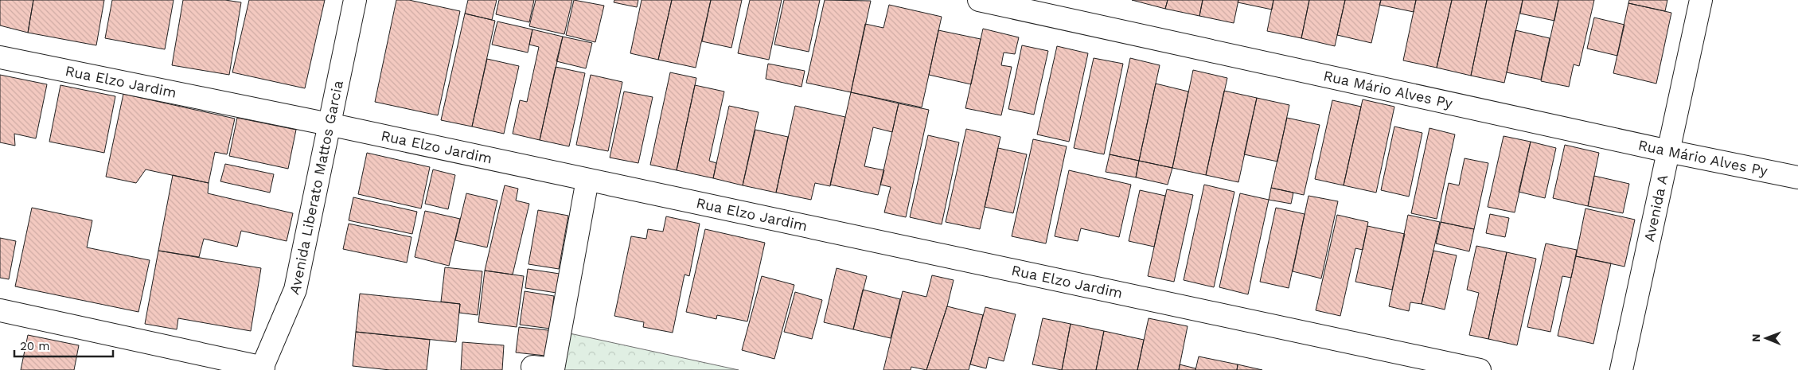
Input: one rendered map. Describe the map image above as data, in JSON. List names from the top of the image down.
{
  "streets": {
    "street": [
      "Rua Elzo Jardim",
      "Rua Mário Alves Py",
      "Avenida Liberato Mattos Garcia",
      "Avenida A"
    ]
  },
  "crossings": [
    ["Rua Elzo Jardim", "Avenida Liberato Mattos Garcia"],
    ["Rua Mário Alves Py", "Avenida A"]
  ],
  "scale_bar": "20 m",
  "north": "left"
}
